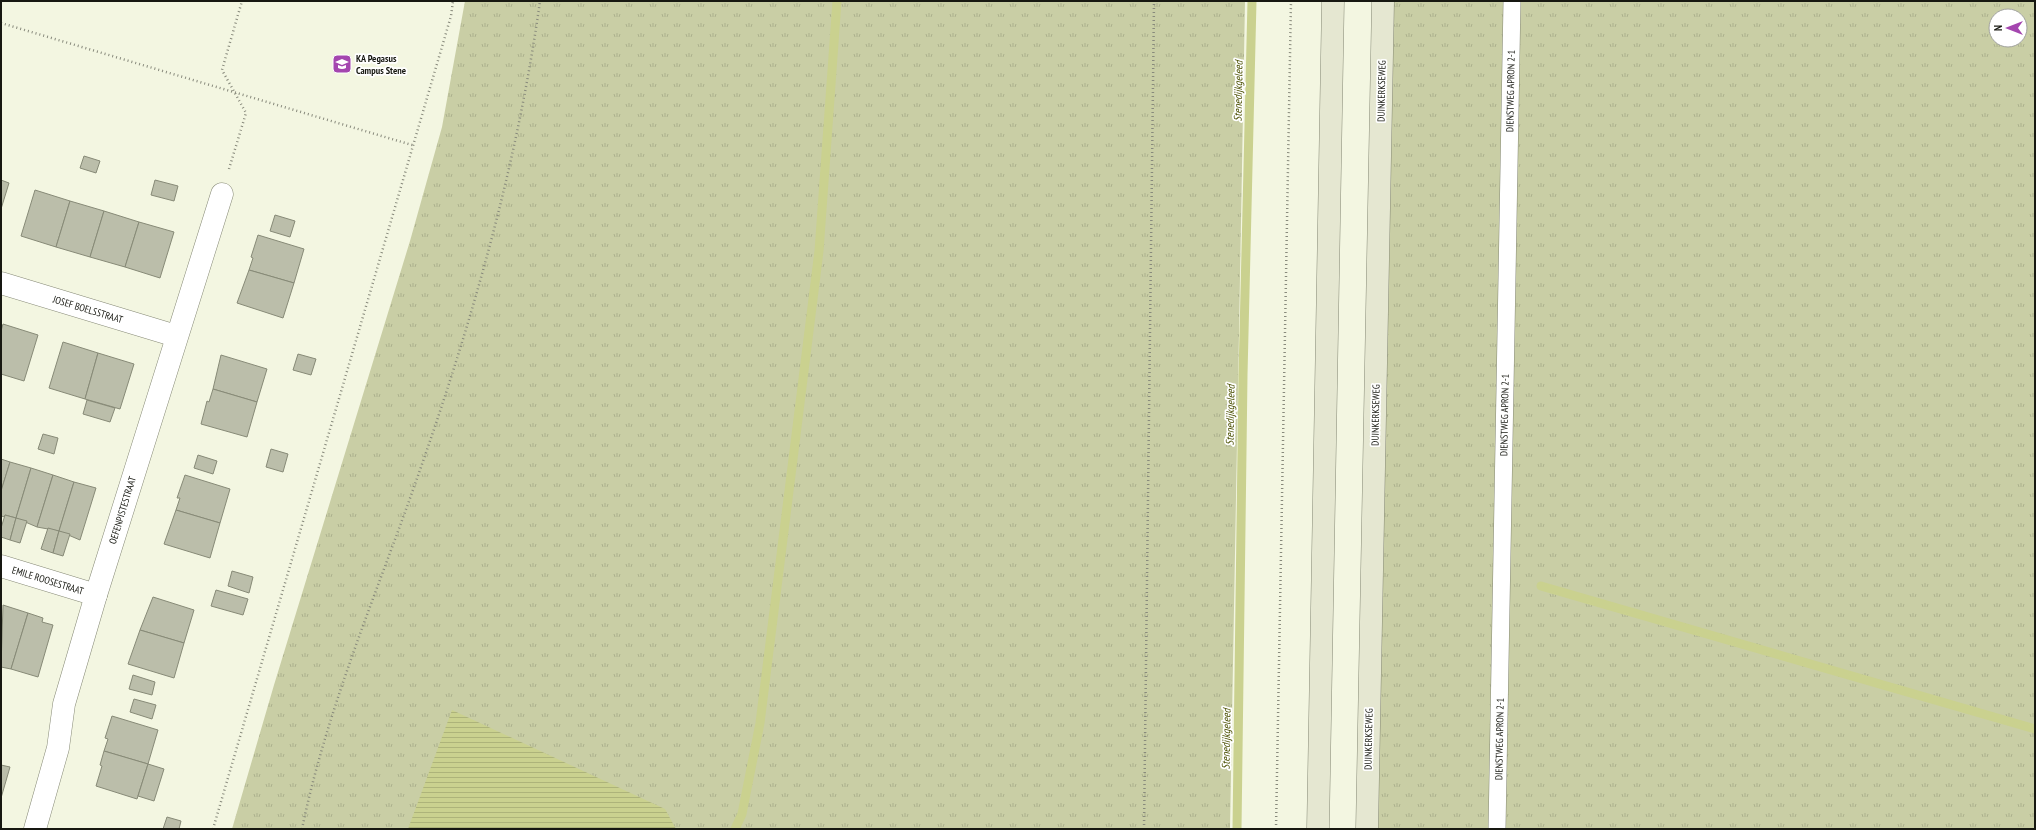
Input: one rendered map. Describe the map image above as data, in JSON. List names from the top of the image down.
{
  "streets": {
    "main road": ["DUINKERKSEWEG"],
    "street": ["JOSEF BOELSSTRAAT", "OEFENPISTESTRAAT", "EMILE ROOSESTRAAT"],
    "lane": ["DIENSTWEG APRON 2-1"]
  },
  "crossings": [
    ["JOSEF BOELSSTRAAT", "OEFENPISTESTRAAT"],
    ["OEFENPISTESTRAAT", "EMILE ROOSESTRAAT"]
  ],
  "water": ["Stenedijkgeleed"],
  "places": {
    "school or university": ["KA Pegasus Campus Stene"]
  },
  "north": "left"
}
